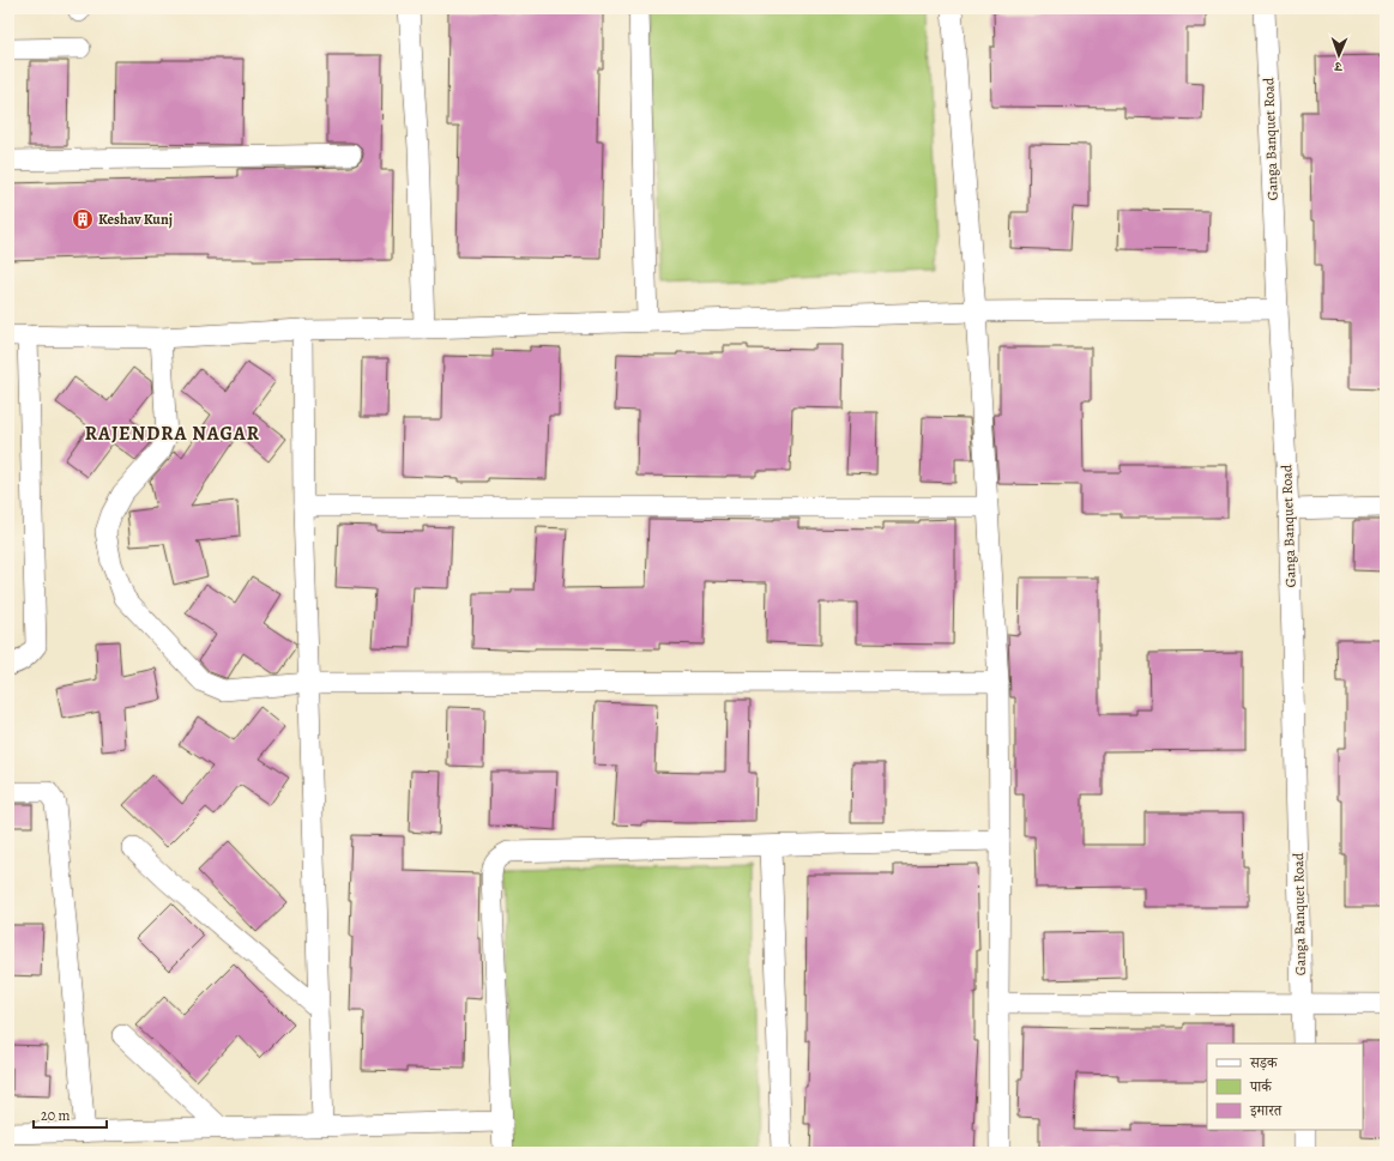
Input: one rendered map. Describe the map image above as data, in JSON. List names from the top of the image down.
{
  "streets": {
    "street": ["Ganga Banquet Road"]
  },
  "districts": ["RAJENDRA NAGAR"],
  "places": {
    "building": ["Keshav Kunj"]
  },
  "legend": ["सड़क", "पार्क", "इमारत"],
  "scale_bar": "20 m",
  "north": "bottom"
}
